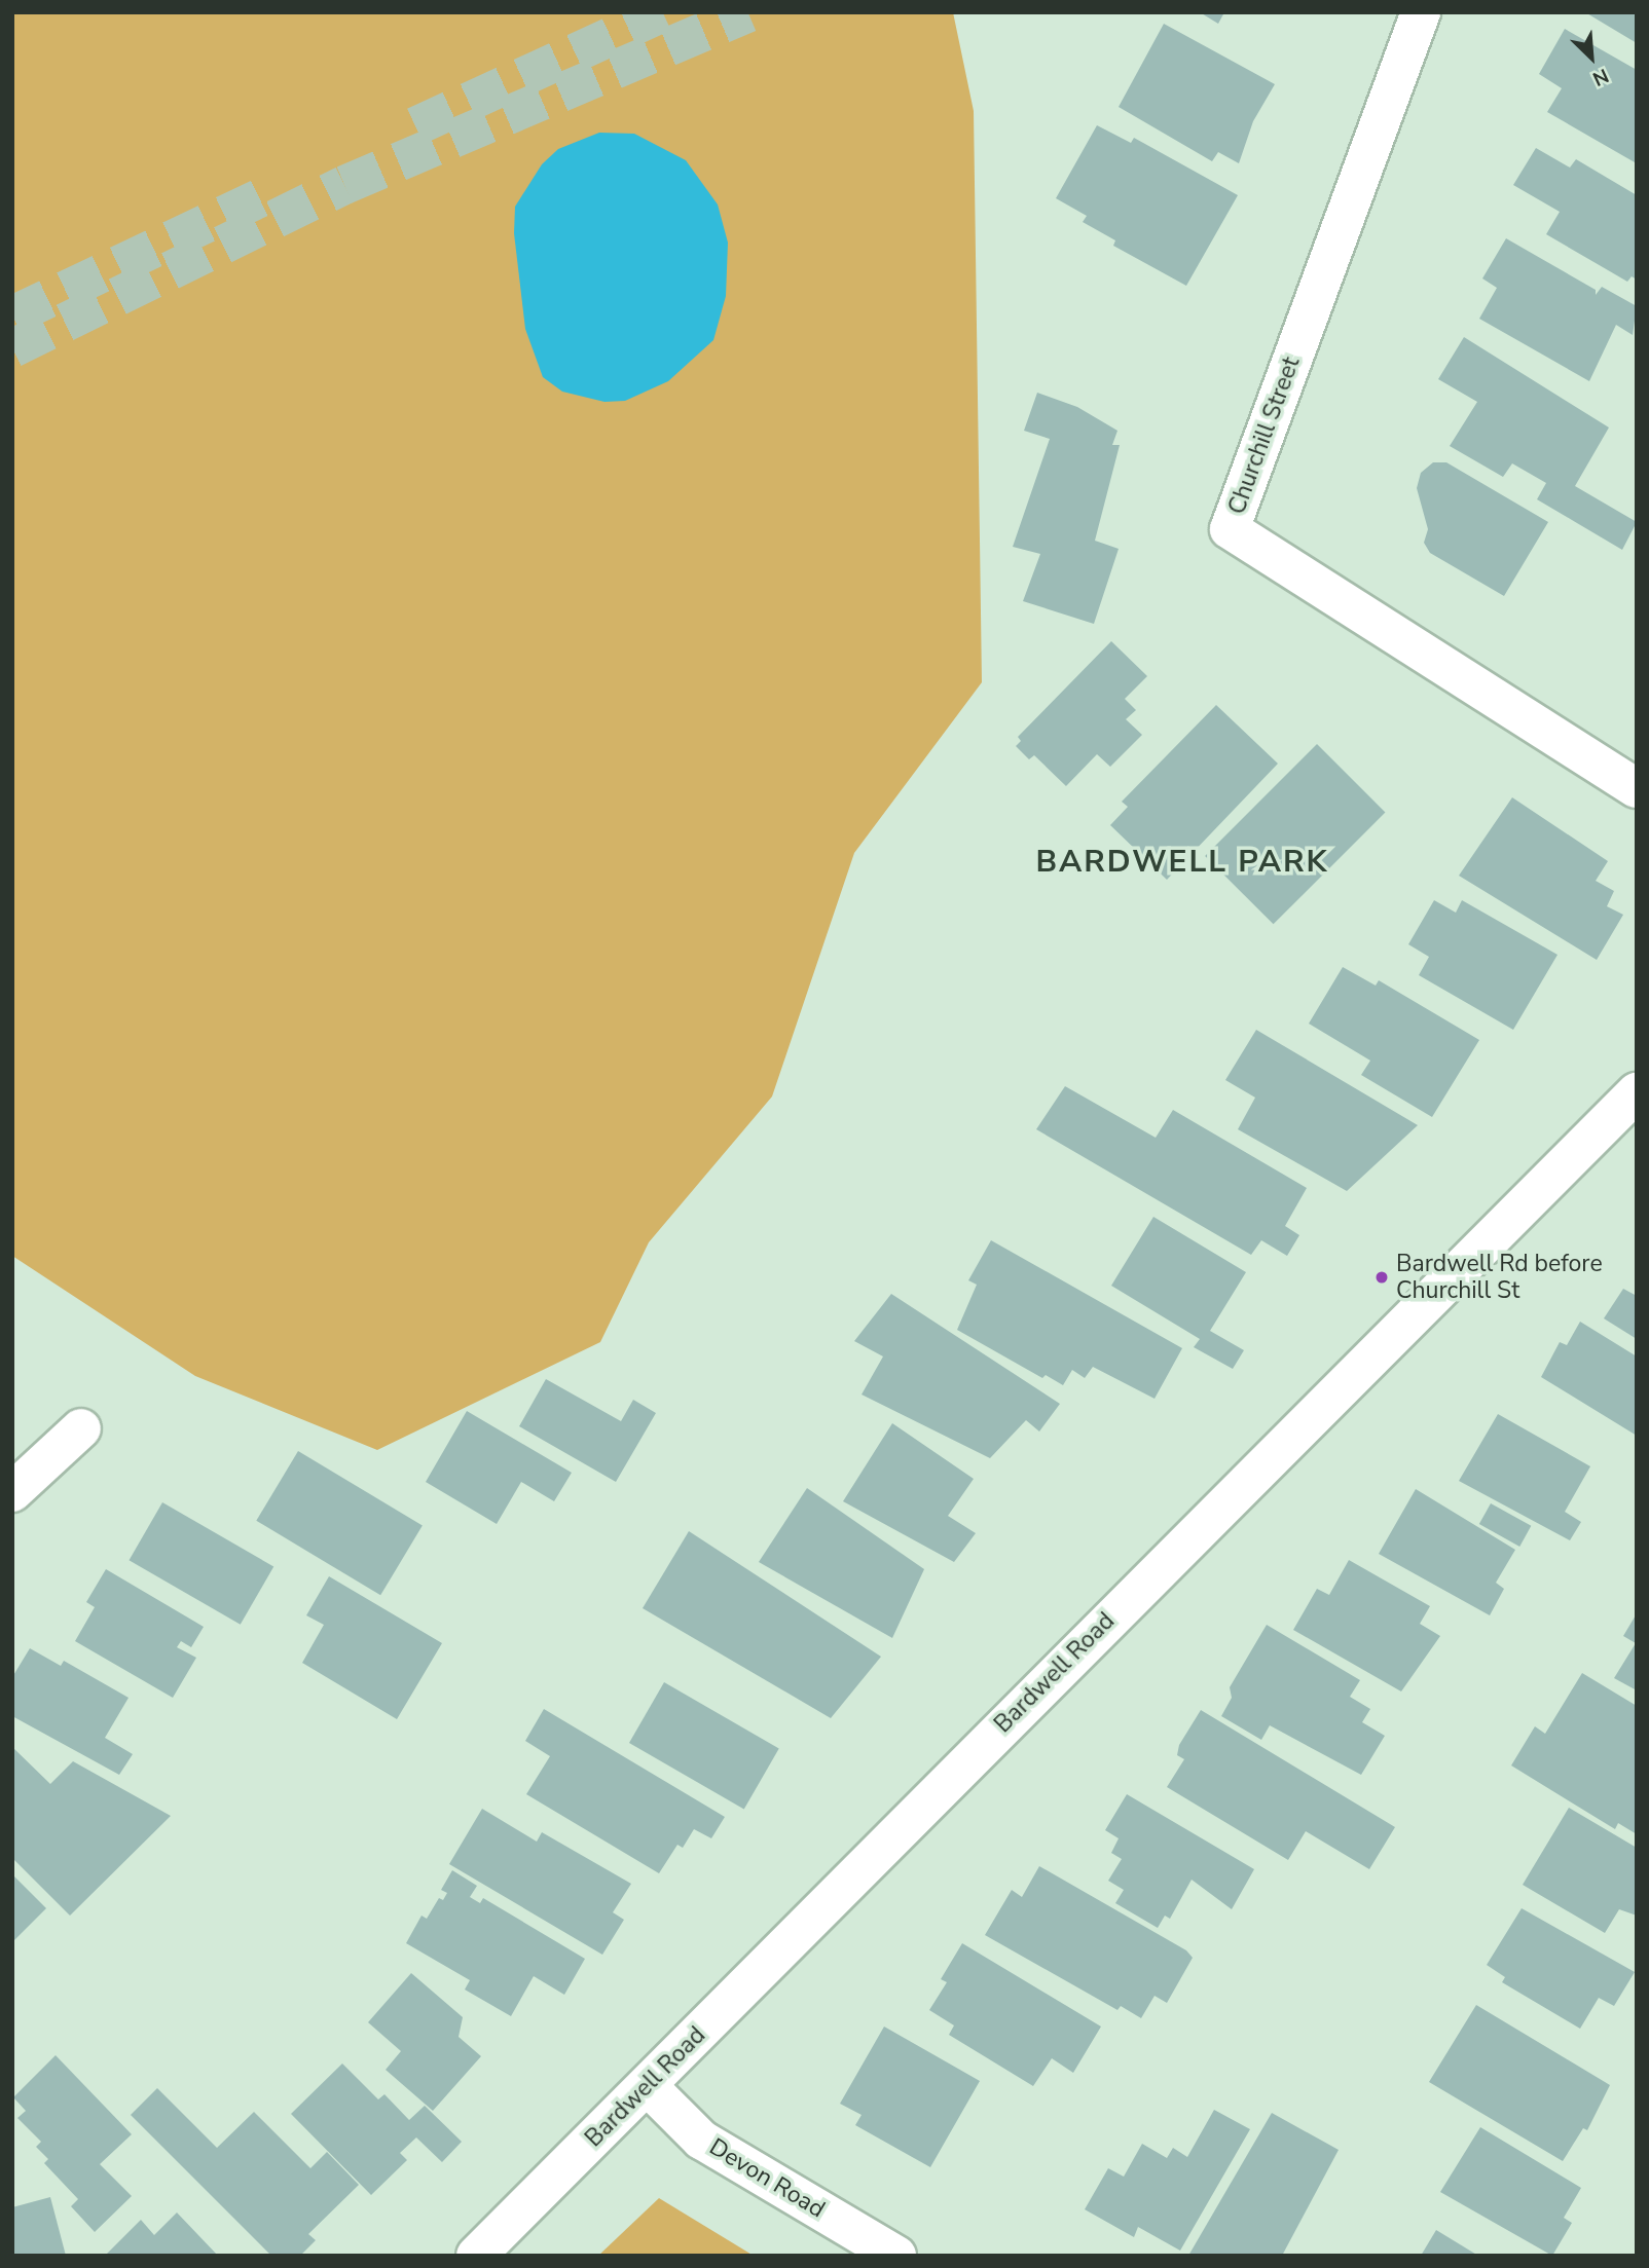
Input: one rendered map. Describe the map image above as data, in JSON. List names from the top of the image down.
{
  "streets": {
    "street": ["Churchill Street", "Bardwell Road", "Devon Road"]
  },
  "crossings": [
    ["Bardwell Road", "Devon Road"]
  ],
  "districts": ["BARDWELL PARK"],
  "places": ["Bardwell Rd before Churchill St"],
  "north": "bottom right"
}
